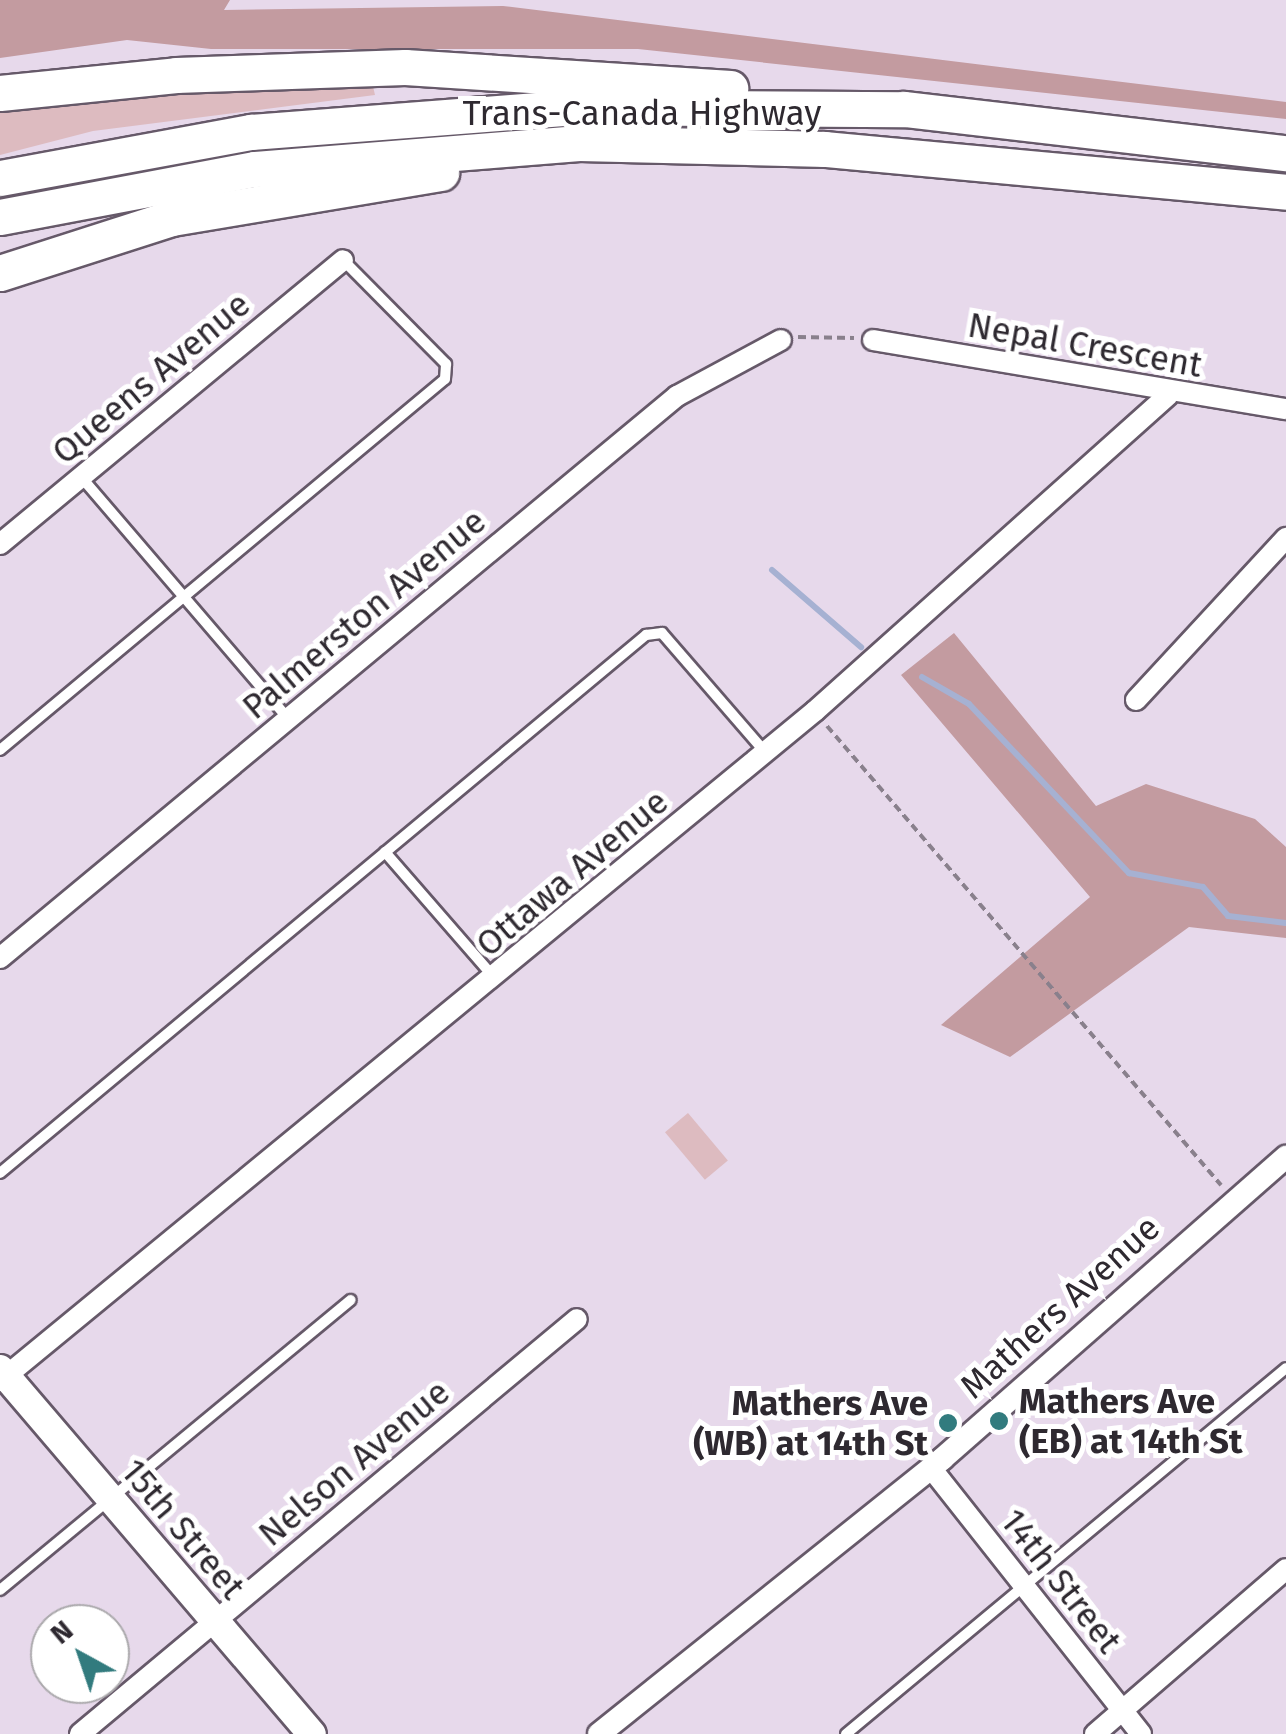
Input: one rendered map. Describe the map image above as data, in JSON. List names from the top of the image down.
{
  "streets": {
    "highway": ["Trans-Canada Highway"],
    "main road": ["15th Street"],
    "street": [
      "Nepal Crescent",
      "Queens Avenue",
      "Palmerston Avenue",
      "Ottawa Avenue",
      "Mathers Avenue",
      "Nelson Avenue",
      "14th Street"
    ]
  },
  "crossings": [
    ["Nepal Crescent", "Ottawa Avenue"],
    ["Ottawa Avenue", "15th Street"],
    ["Mathers Avenue", "14th Street"],
    ["Nelson Avenue", "15th Street"]
  ],
  "places": ["Mathers Ave (EB) at 14th St", "Mathers Ave (WB) at 14th St"],
  "north": "top left"
}
